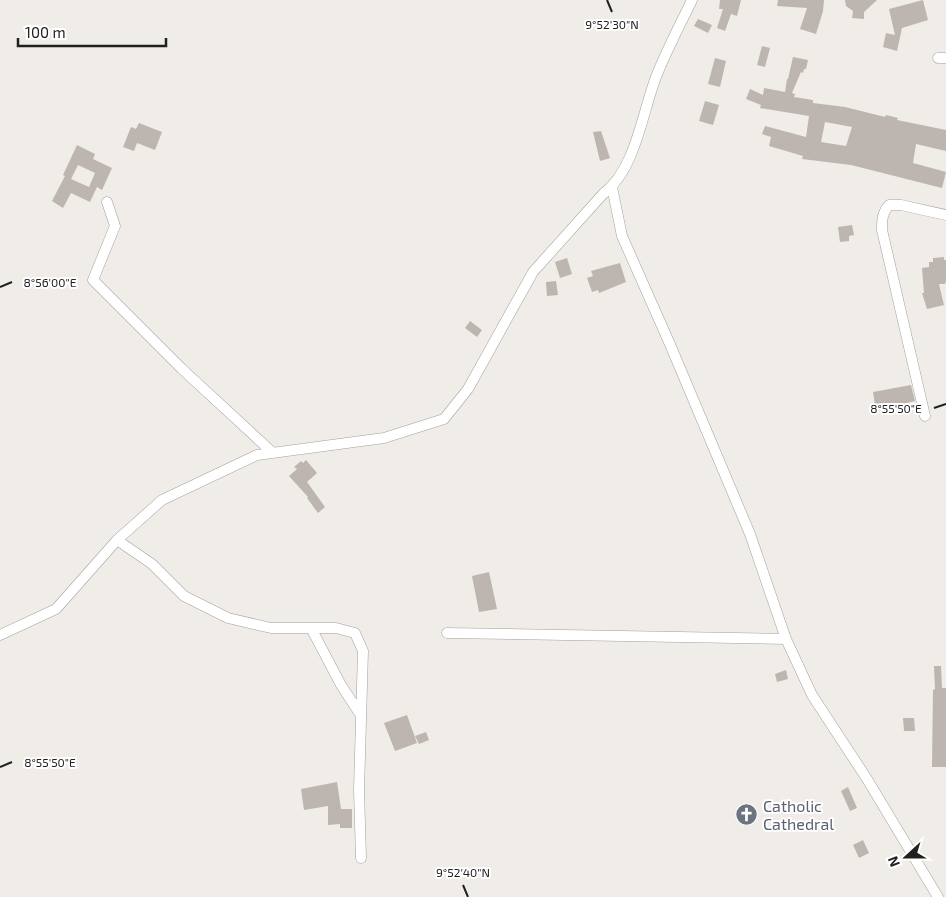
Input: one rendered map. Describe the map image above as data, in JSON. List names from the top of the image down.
{
  "places": {
    "church": ["Catholic Cathedral"]
  },
  "scale_bar": "100 m",
  "north": "left",
  "coordinates": [
    "9°52'30\"N",
    "8°56'00\"E",
    "8°55'50\"E",
    "9°52'40\"N"
  ]
}
